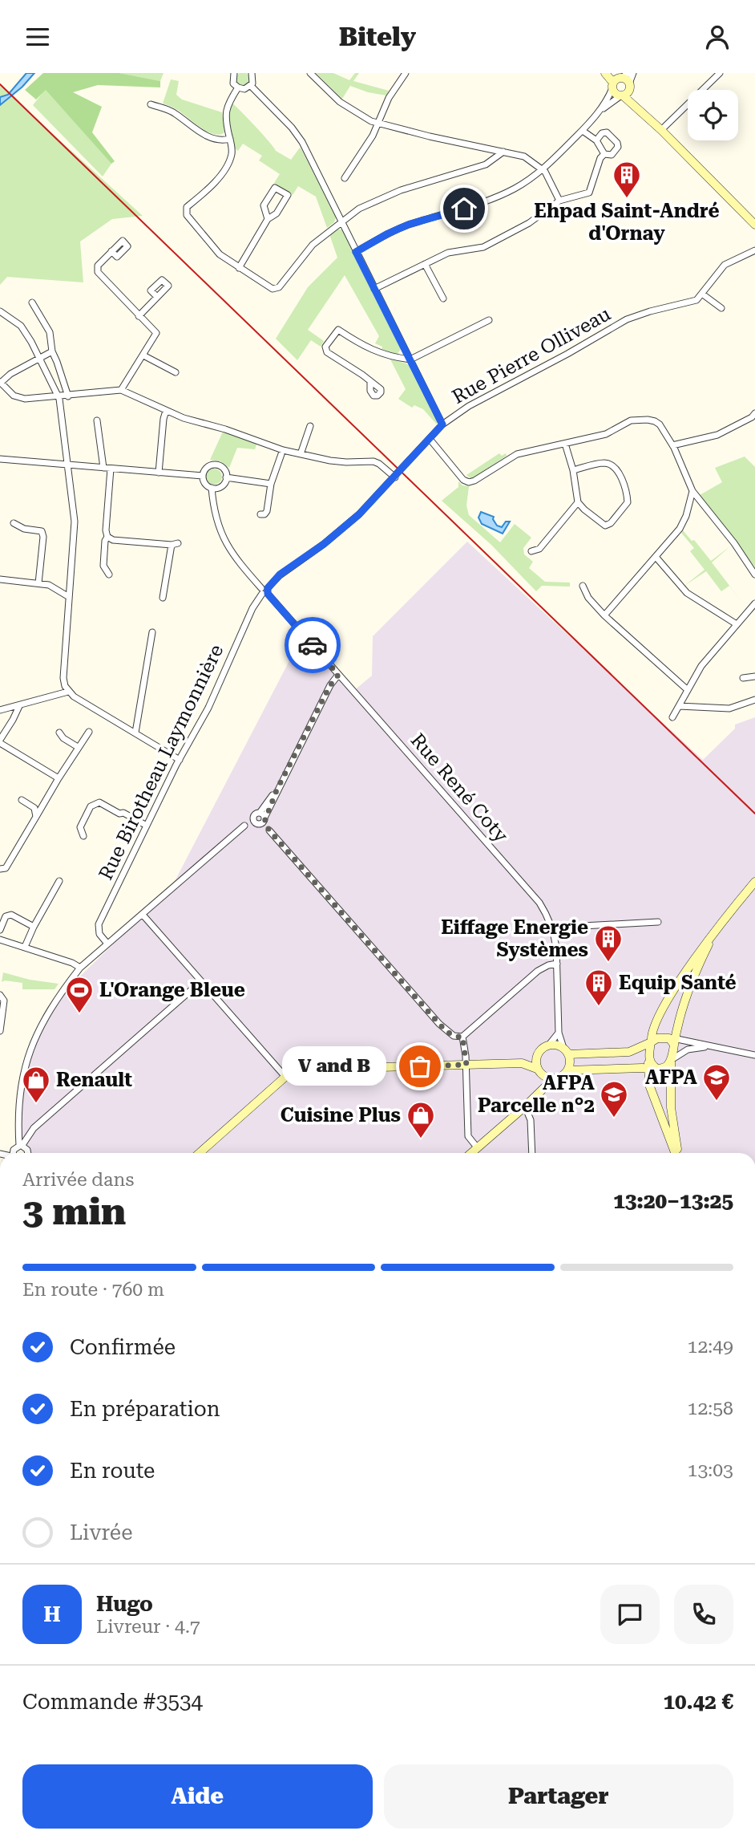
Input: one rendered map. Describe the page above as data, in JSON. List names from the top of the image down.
{
  "streets": {
    "street": ["Rue Pierre Olliveau", "Rue Birotheau Laymonnière", "Rue René Coty"]
  },
  "crossings": [
    ["Rue Pierre Olliveau", "Rue Birotheau Laymonnière"],
    ["Rue Birotheau Laymonnière", "Rue René Coty"]
  ],
  "places": {
    "building": ["Ehpad Saint-André d'Ornay", "Eiffage Energie Systèmes", "Equip Santé"],
    "sports": ["L'Orange Bleue"],
    "other": ["V and B"],
    "school or university": ["AFPA", "AFPA Parcelle n°2"],
    "shop": ["Renault", "Cuisine Plus"]
  },
  "page": {
    "header": "Bitely",
    "bubble": "V and B",
    "heading": ["3 min", "Arrivée dans", "13:20–13:25"],
    "panel": [
      "Hugo",
      "Livreur · 4.7",
      "Commande #3534",
      "10.42 €"
    ],
    "bar": "En route · 760 m",
    "list": [
      ["Confirmée", "12:49"],
      ["En préparation", "12:58"],
      ["En route", "13:03"],
      "Livrée"
    ],
    "round": "H",
    "buttons": ["Aide", "Partager"]
  }
}
